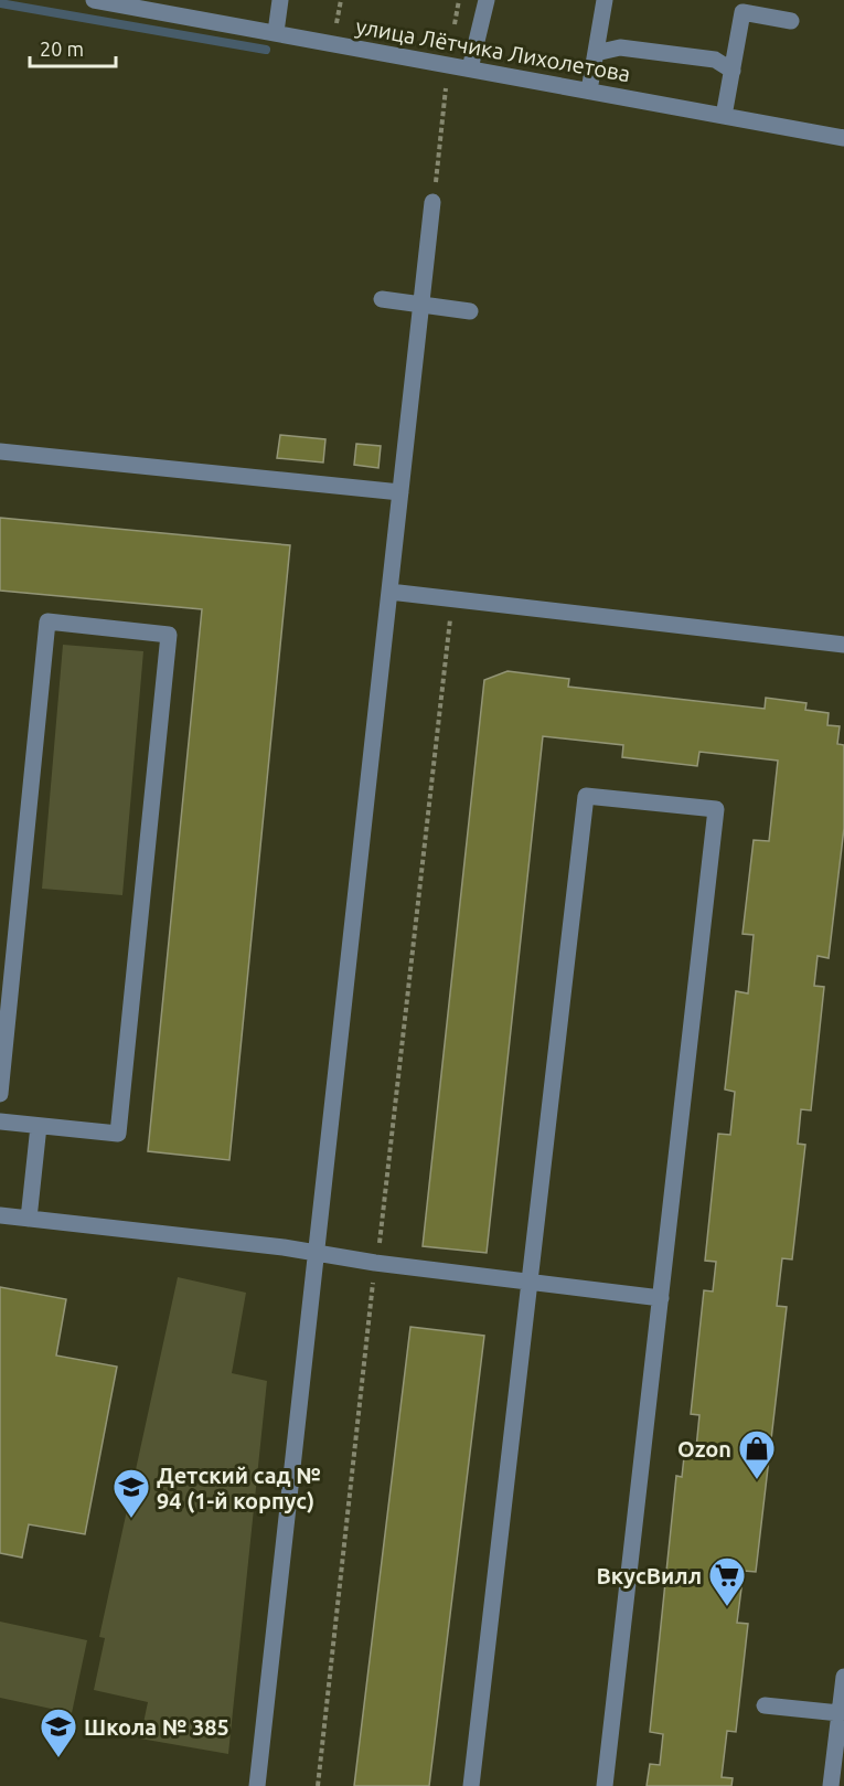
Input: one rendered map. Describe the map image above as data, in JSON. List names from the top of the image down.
{
  "streets": {
    "street": ["улица Лётчика Лихолетова"]
  },
  "places": {
    "shop": ["Ozon"],
    "school or university": ["Детский сад № 94 (1-й корпус)", "Школа № 385"],
    "supermarket": ["ВкусВилл"]
  },
  "scale_bar": "20 m"
}
